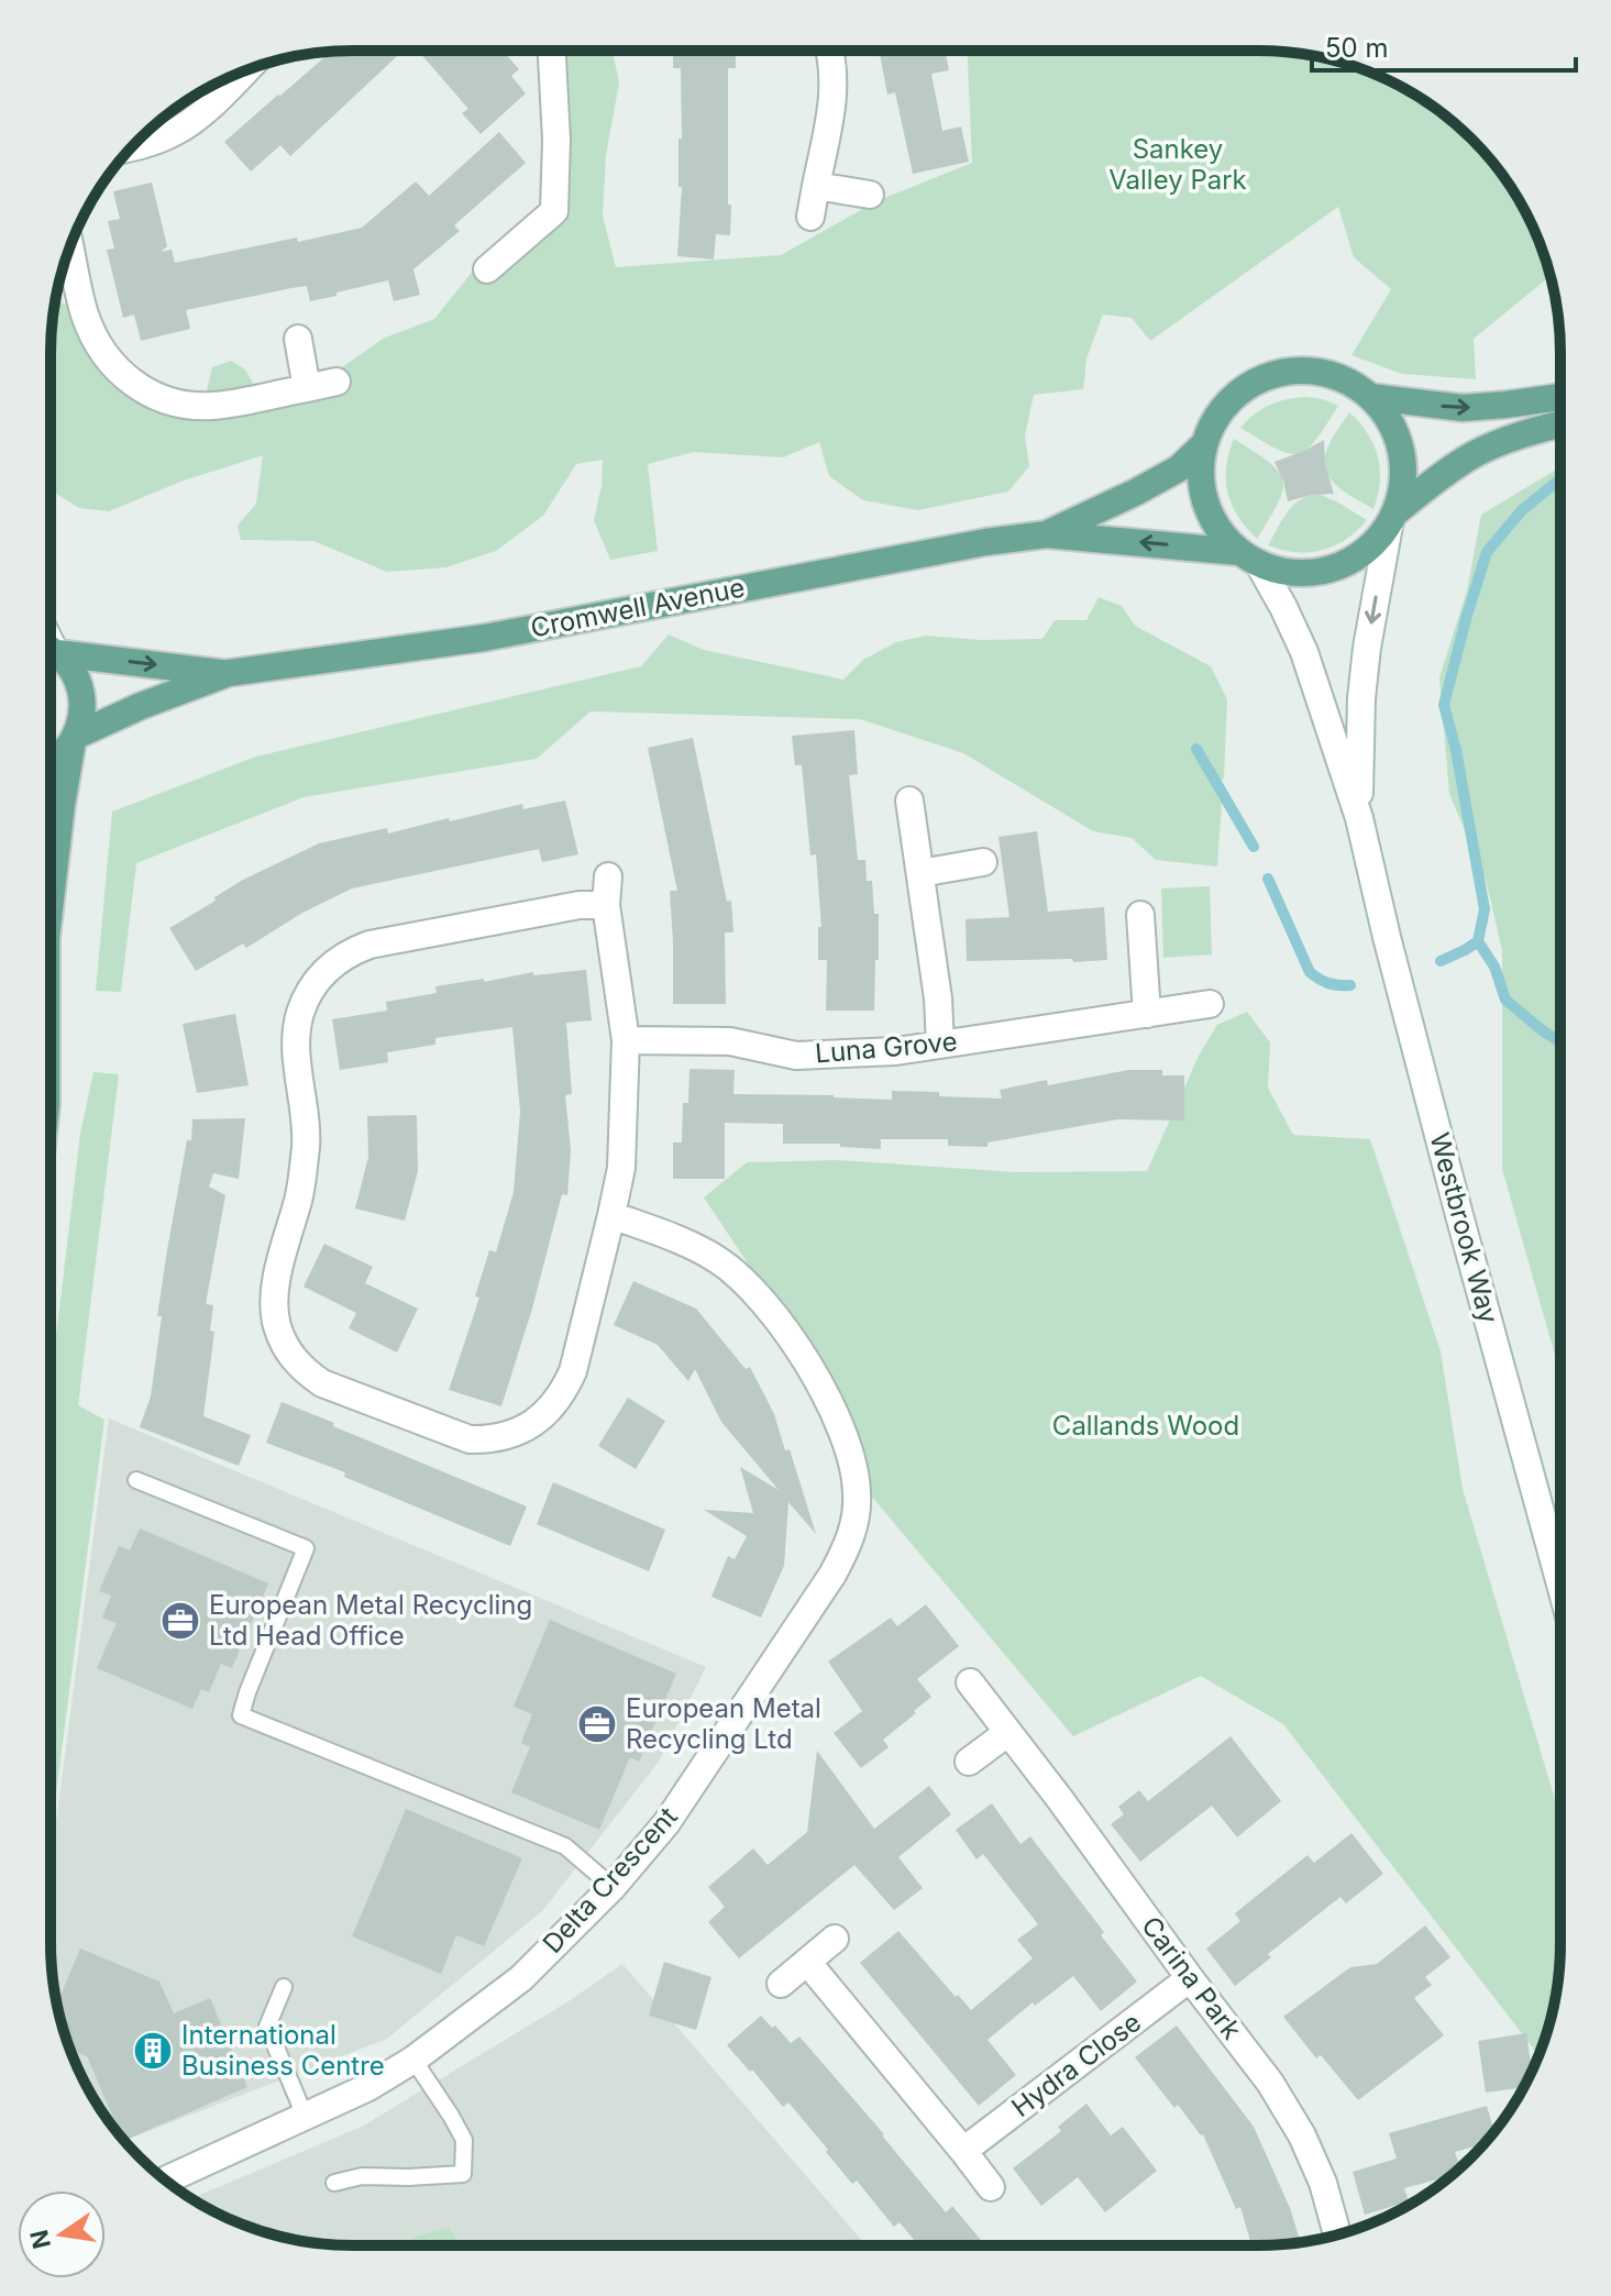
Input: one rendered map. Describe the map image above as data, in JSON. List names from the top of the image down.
{
  "streets": {
    "main road": ["Cromwell Avenue"],
    "street": [
      "Luna Grove",
      "Westbrook Way",
      "Delta Crescent",
      "Carina Park",
      "Hydra Close"
    ]
  },
  "crossings": [
    ["Cromwell Avenue", "Westbrook Way"],
    ["Carina Park", "Hydra Close"]
  ],
  "parks": ["Sankey Valley Park", "Callands Wood"],
  "places": {
    "office": ["European Metal Recycling Ltd Head Office", "European Metal Recycling Ltd"],
    "building": ["International Business Centre"]
  },
  "scale_bar": "50 m",
  "north": "left"
}
